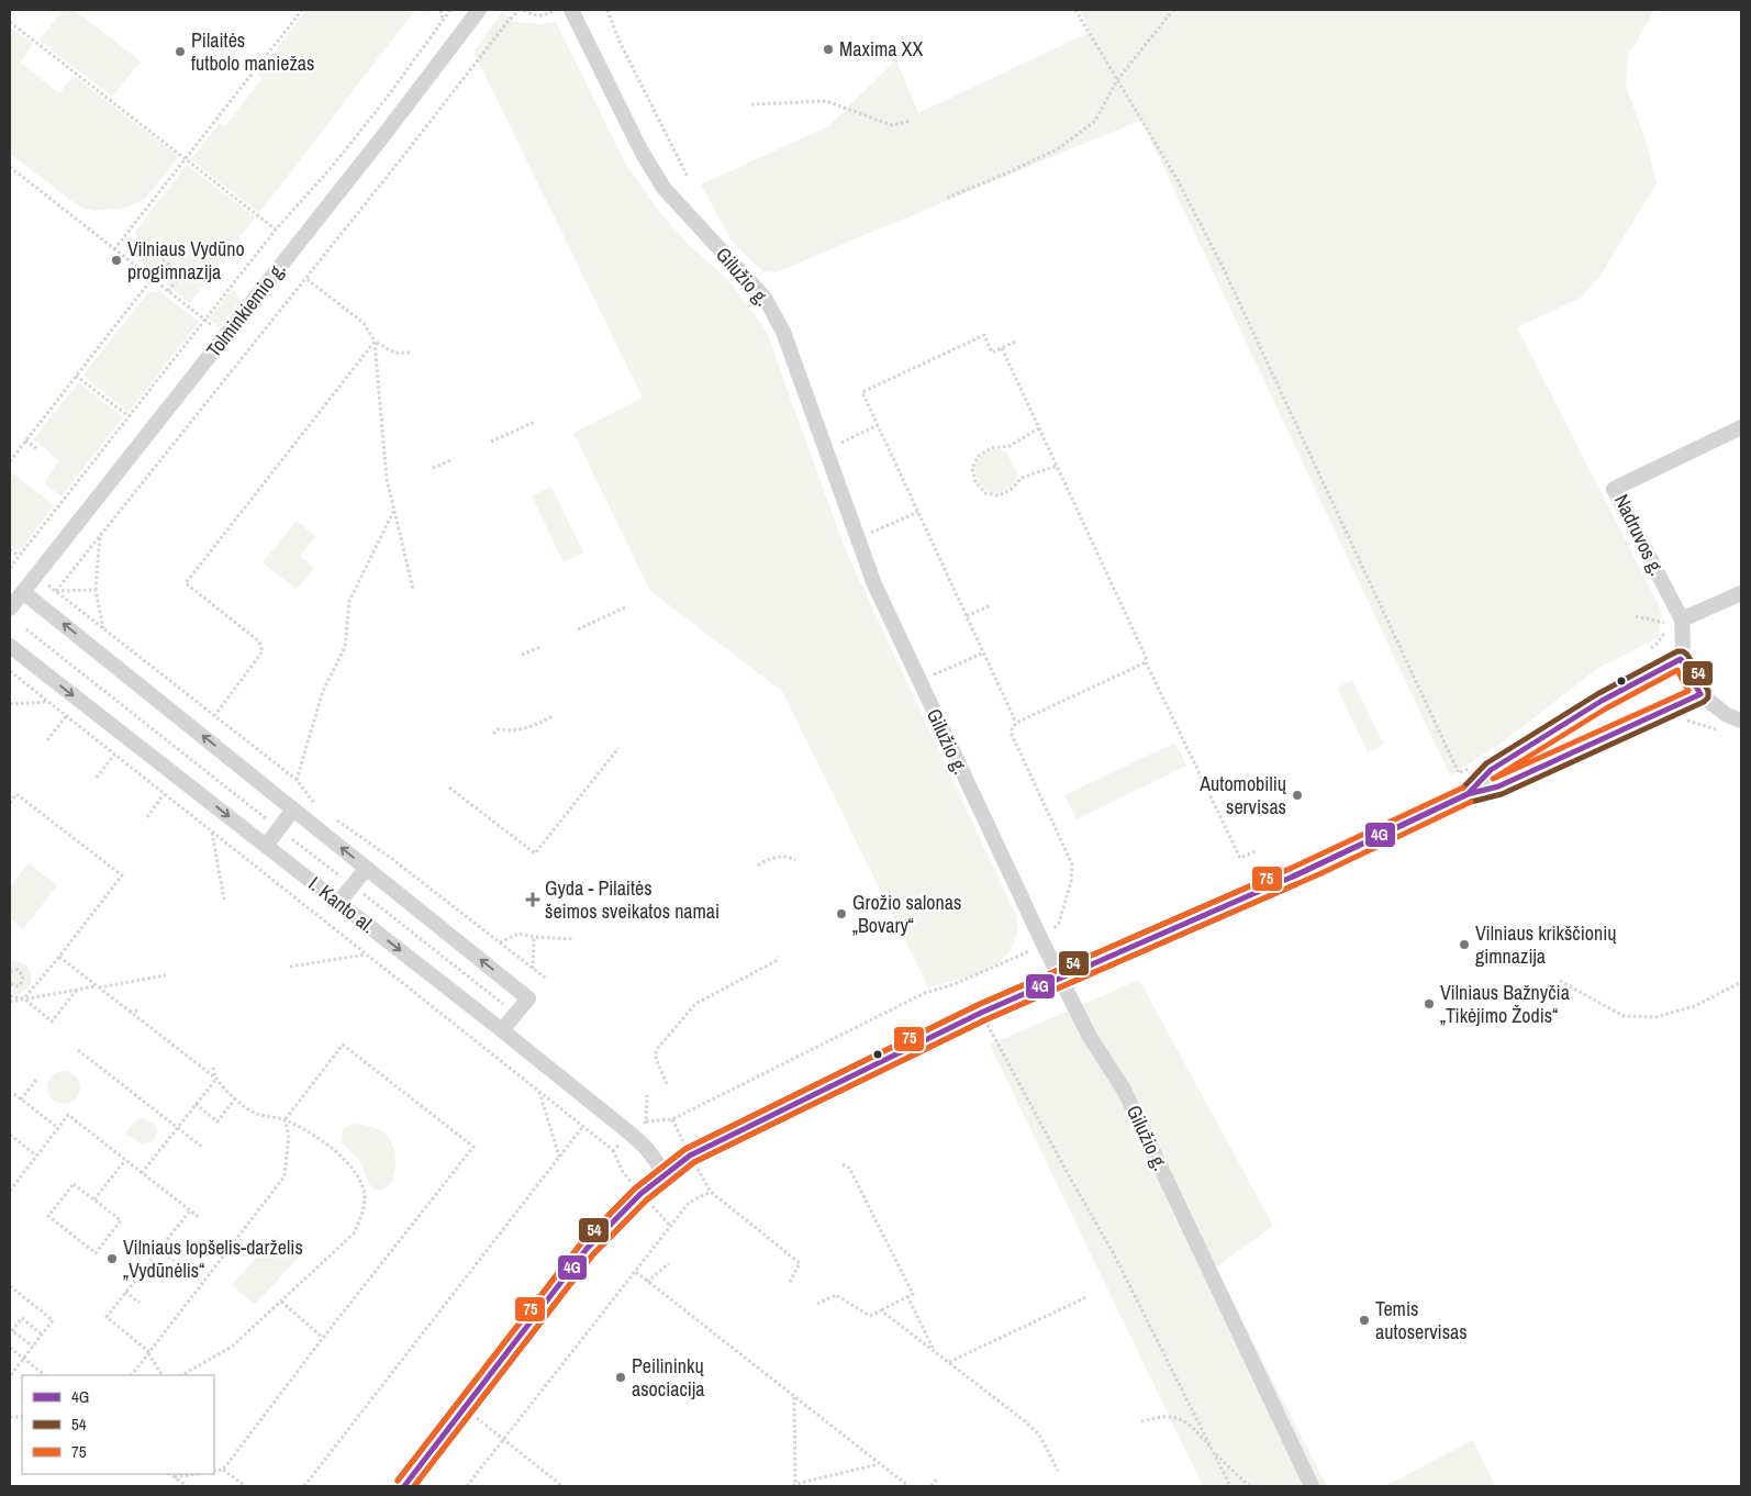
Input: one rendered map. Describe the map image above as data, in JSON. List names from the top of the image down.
{
  "streets": {
    "street": [
      "Gilužio g.",
      "Tolminkiemio g.",
      "Nadruvos g.",
      "I. Kanto al."
    ]
  },
  "places": {
    "other": [
      "Maxima XX",
      "Pilaitės futbolo maniežas",
      "Vilniaus Vydūno progimnazija",
      "Automobilių servisas",
      "Grožio salonas „Bovary“",
      "Vilniaus krikščionių gimnazija",
      "Vilniaus Bažnyčia „Tikėjimo Žodis“",
      "Vilniaus lopšelis-darželis „Vydūnėlis“",
      "Temis autoservisas",
      "Peilininkų asociacija"
    ],
    "health": ["Gyda - Pilaitės šeimos sveikatos namai"]
  },
  "lines": ["transit line 54", "transit line 4G", "transit line 75"],
  "legend": ["4G", "54", "75"]
}
